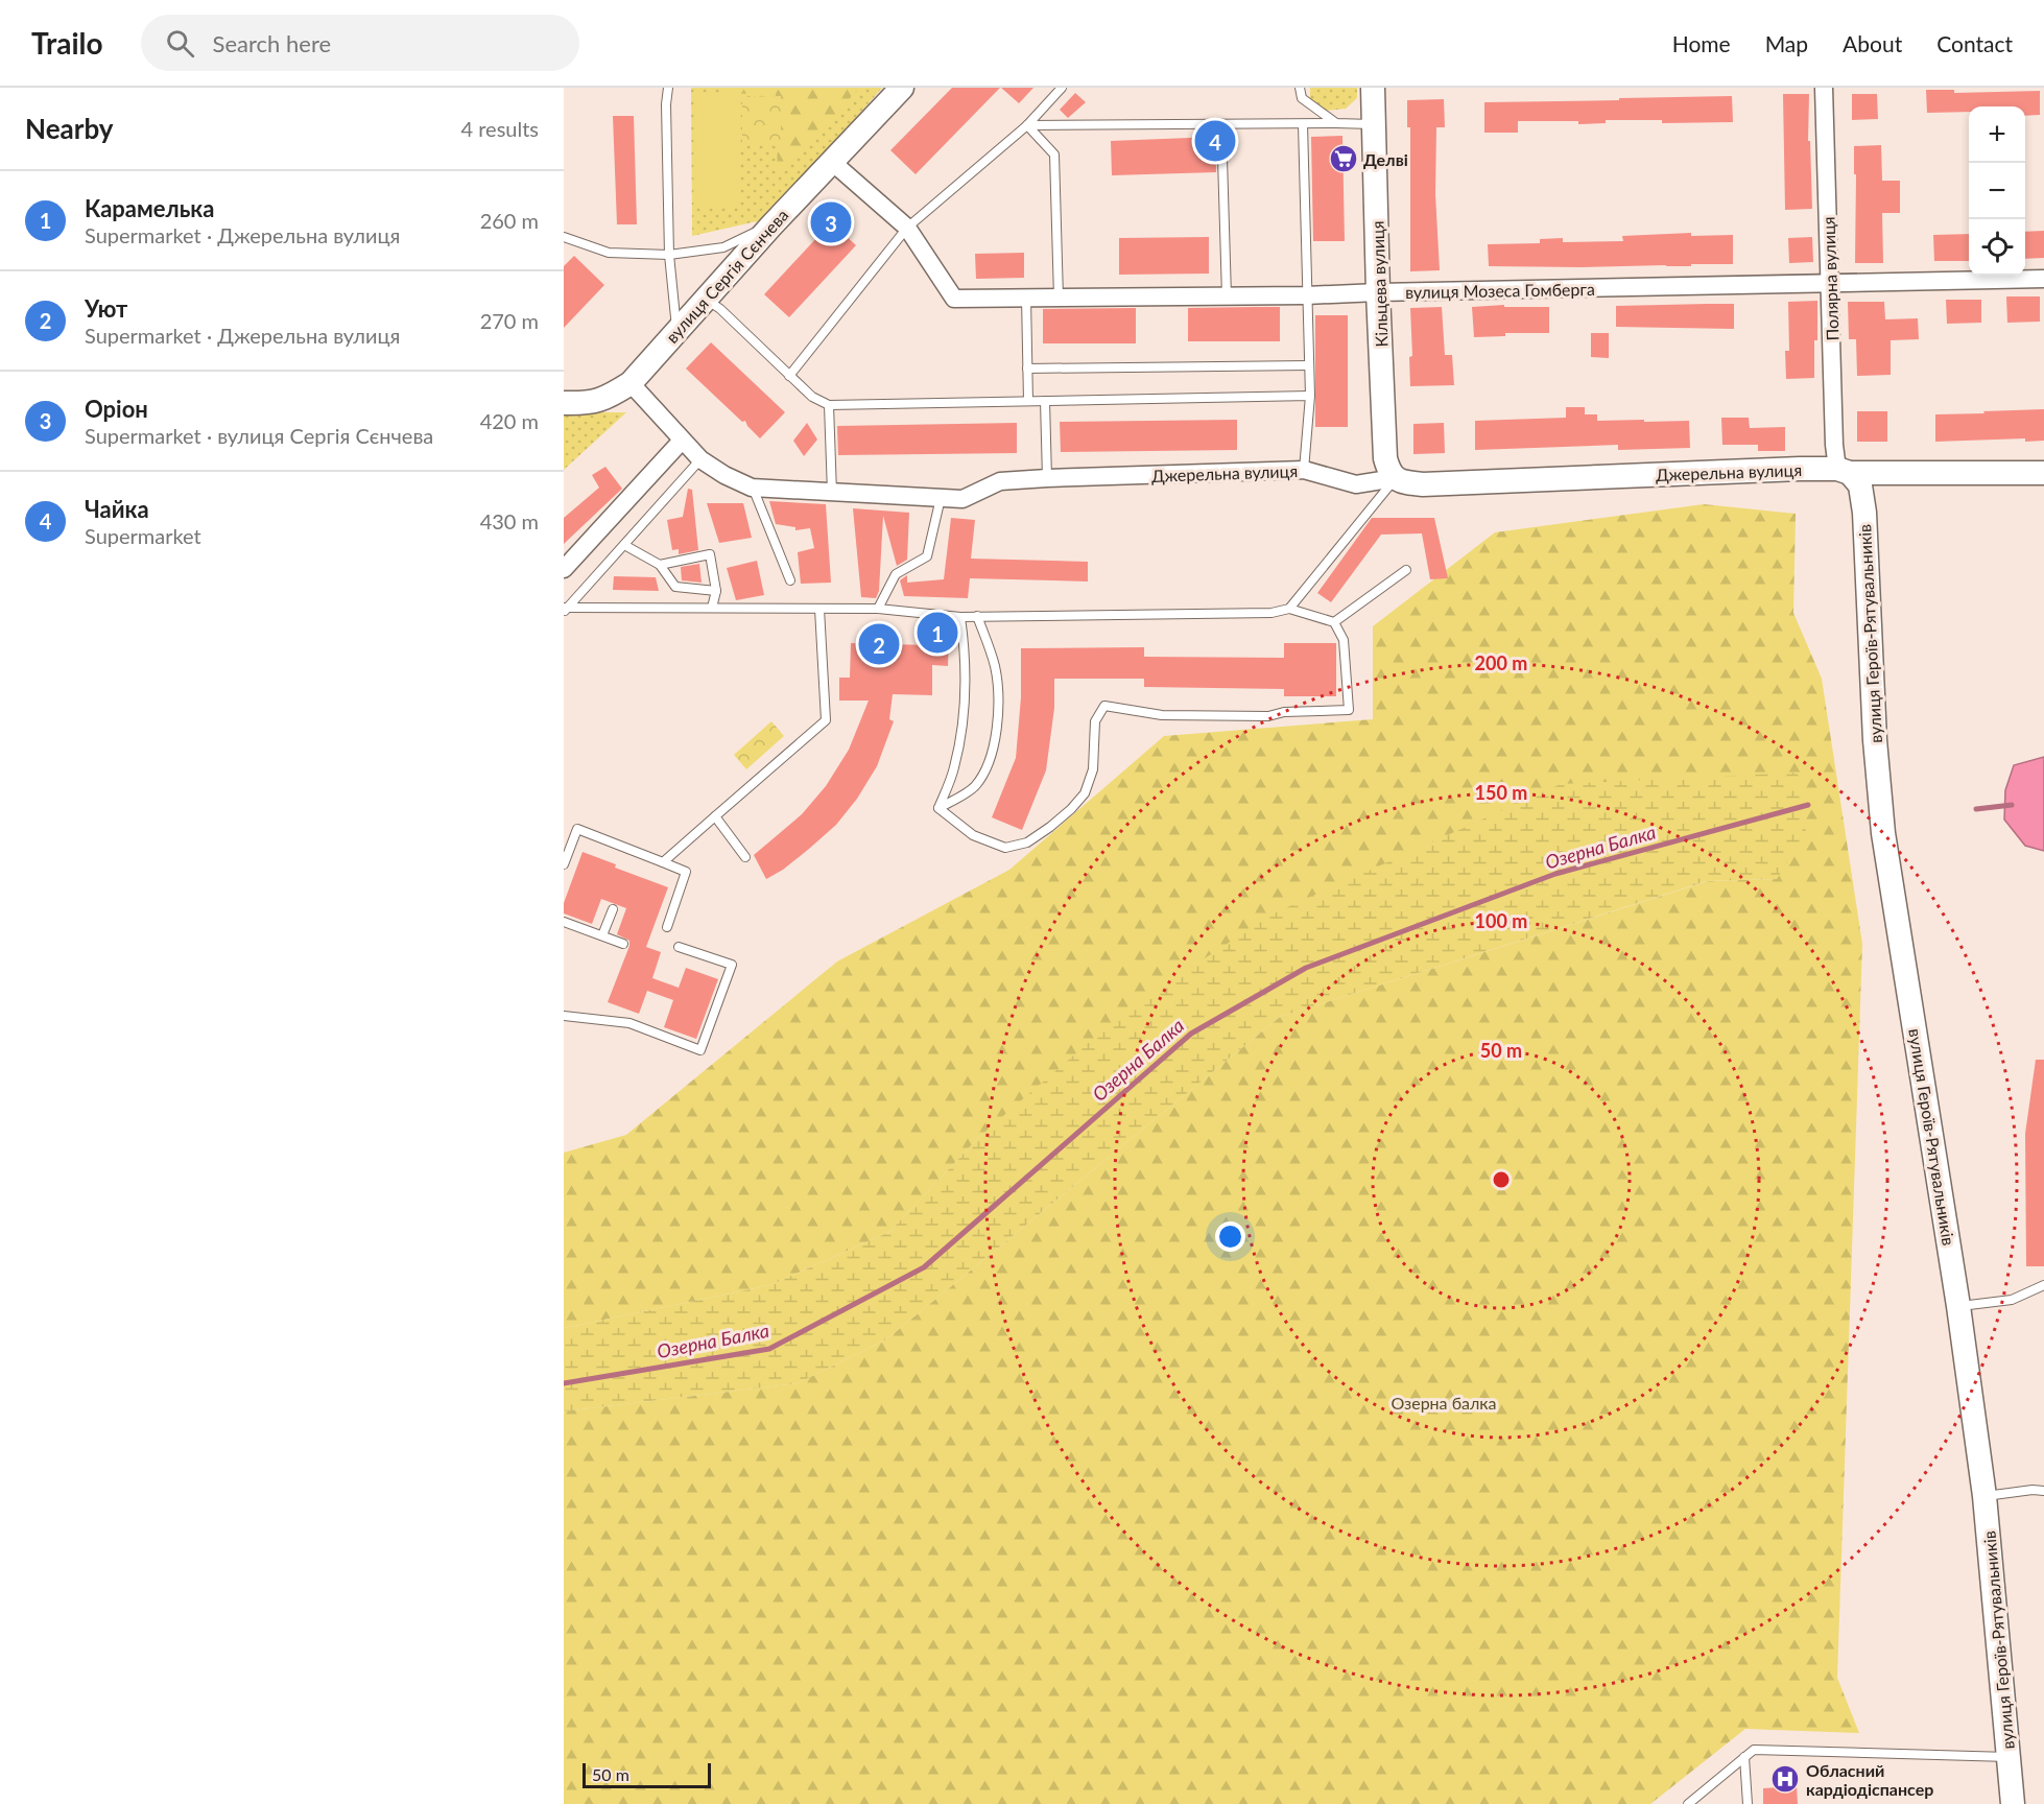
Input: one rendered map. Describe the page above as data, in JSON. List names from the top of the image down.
{
  "streets": {
    "main road": [
      "вулиця Сергія Сєнчева",
      "Кільцева вулиця",
      "Джерельна вулиця",
      "вулиця Героїв-Рятувальників"
    ],
    "street": ["Полярна вулиця", "вулиця Мозеса Гомберга"]
  },
  "crossings": [
    ["вулиця Сергія Сєнчева", "вулиця Мозеса Гомберга"],
    ["вулиця Сергія Сєнчева", "Джерельна вулиця"],
    ["Полярна вулиця", "вулиця Мозеса Гомберга"],
    ["Полярна вулиця", "Джерельна вулиця"],
    ["Полярна вулиця", "вулиця Героїв-Рятувальників"],
    ["Кільцева вулиця", "вулиця Мозеса Гомберга"],
    ["Кільцева вулиця", "Джерельна вулиця"],
    ["Джерельна вулиця", "вулиця Героїв-Рятувальників"]
  ],
  "water": ["Озерна Балка"],
  "parks": ["Озерна балка"],
  "places": {
    "supermarket": ["Делві"],
    "hospital": ["Обласний кардіодіспансер"]
  },
  "scale_bar": "50 m",
  "page": {
    "header": "Trailo",
    "search": "Search here",
    "nav": [
      "Home",
      "Map",
      "About",
      "Contact"
    ],
    "heading": ["Nearby", "4 results"],
    "map_buttons": ["+", "−"],
    "pins": [
      "4",
      "3",
      "1",
      "2"
    ],
    "list": [
      {
        "mark": "1",
        "name": "Карамелька",
        "note": "Supermarket · Джерельна вулиця",
        "value": "260 m"
      },
      {
        "mark": "2",
        "name": "Уют",
        "note": "Supermarket · Джерельна вулиця",
        "value": "270 m"
      },
      {
        "mark": "3",
        "name": "Оріон",
        "note": "Supermarket · вулиця Сергія Сєнчева",
        "value": "420 m"
      },
      {
        "mark": "4",
        "name": "Чайка",
        "note": "Supermarket",
        "value": "430 m"
      }
    ],
    "scale": "50 m"
  },
  "rings": [
    "200 m",
    "150 m",
    "100 m",
    "50 m"
  ]
}
